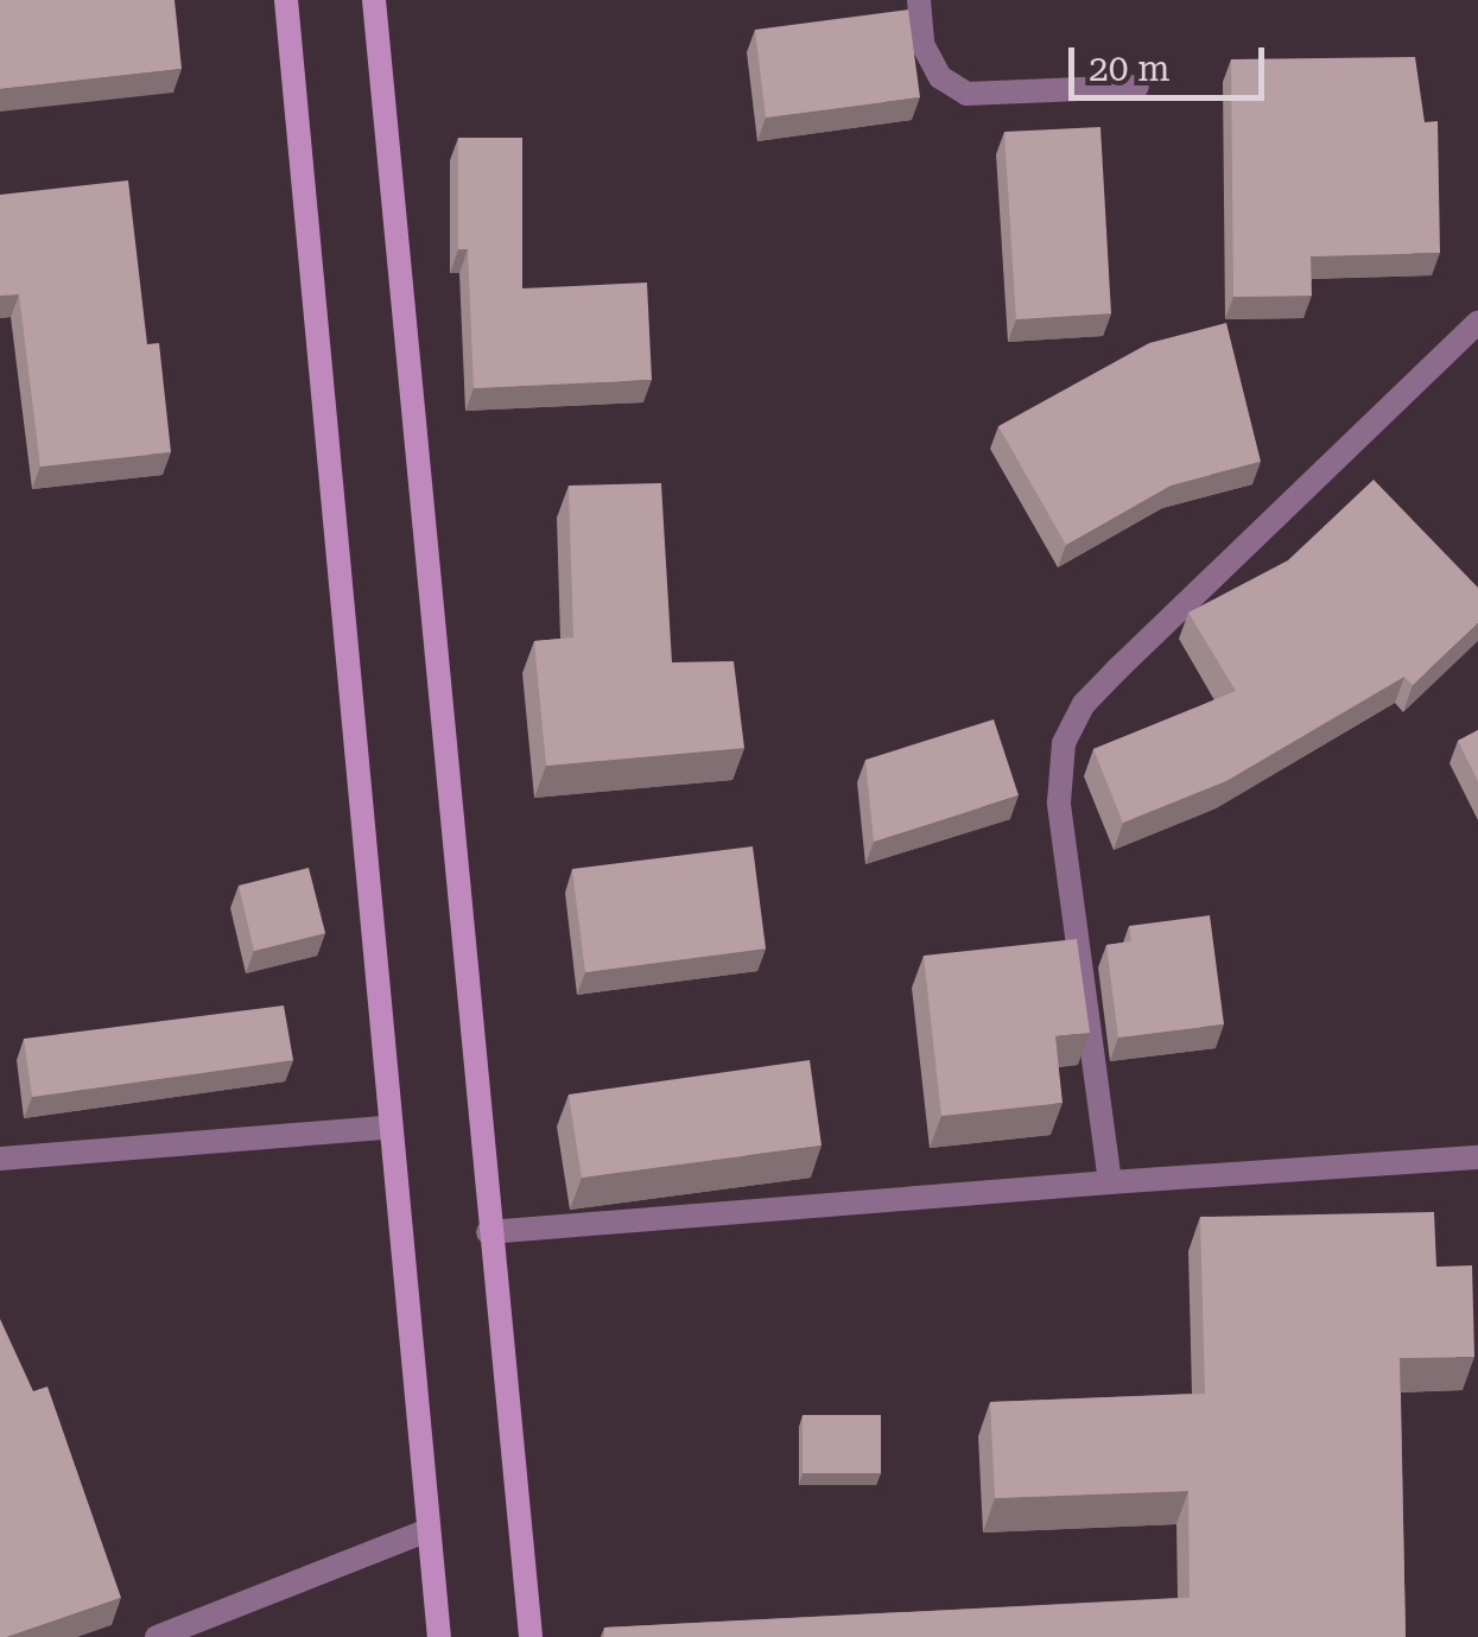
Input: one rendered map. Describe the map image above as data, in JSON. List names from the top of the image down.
{
  "scale_bar": "20 m"
}
